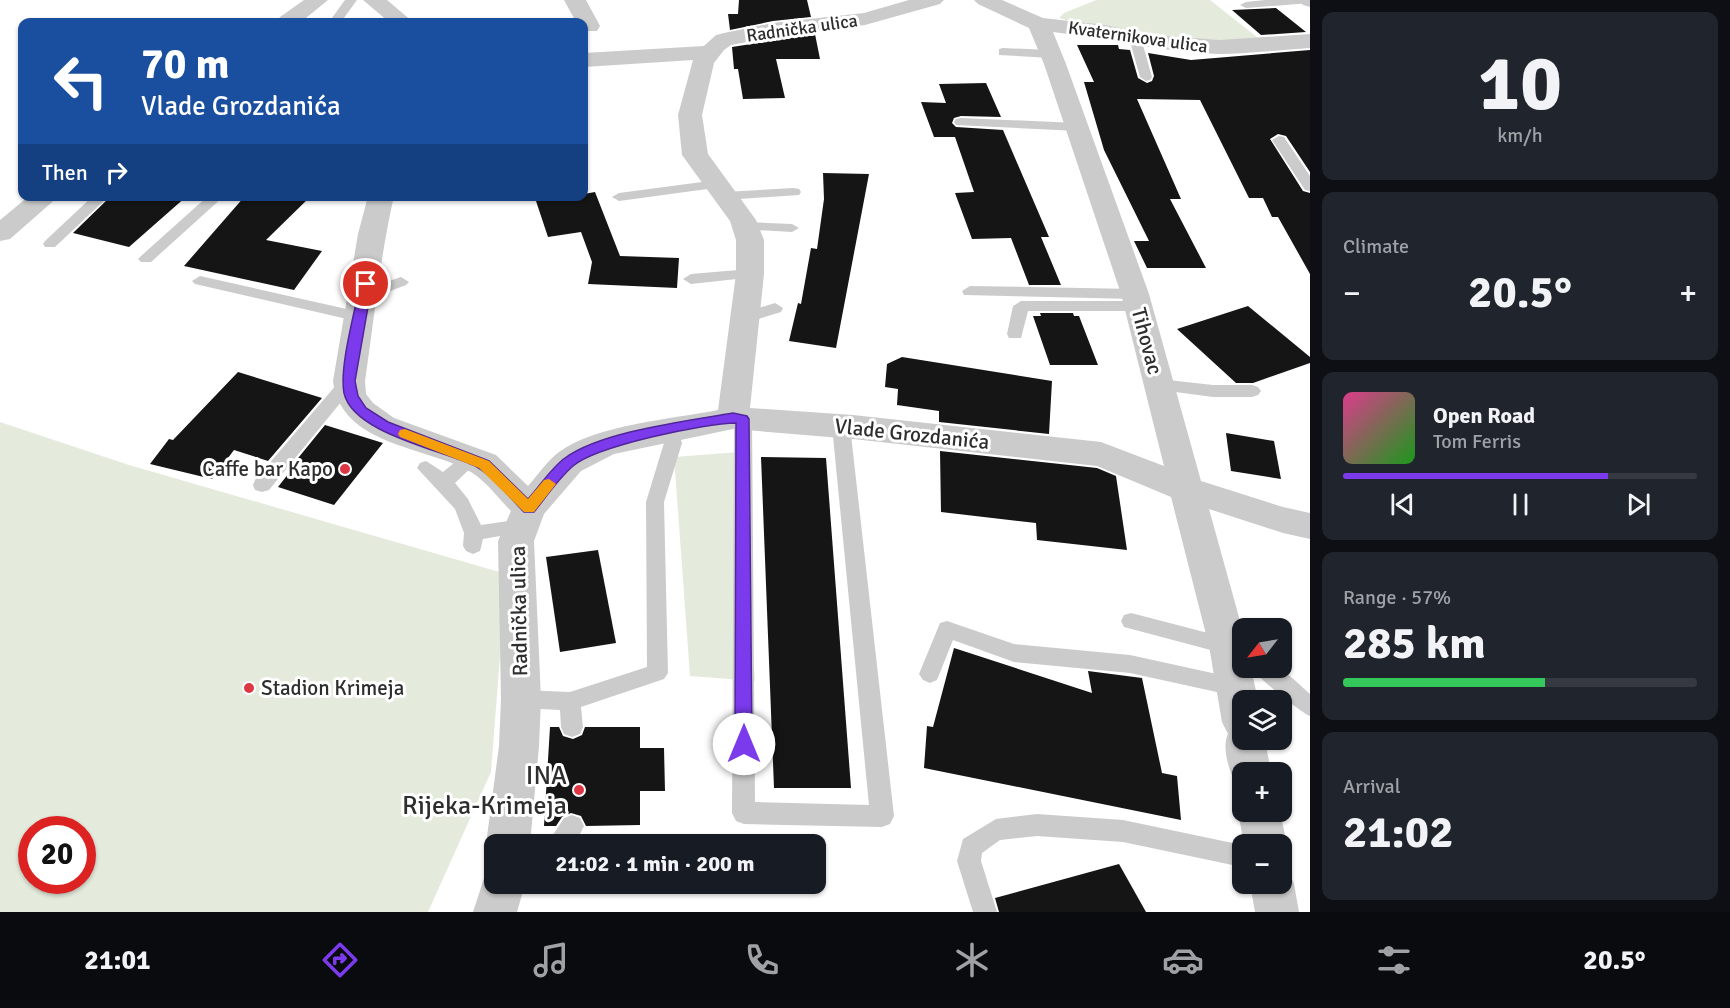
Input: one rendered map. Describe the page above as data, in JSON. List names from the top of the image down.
{
  "streets": {
    "street": [
      "Radnička ulica",
      "Kvaternikova ulica",
      "Tihovac",
      "Vlade Grozdanića"
    ]
  },
  "crossings": [
    ["Radnička ulica", "Vlade Grozdanića"],
    ["Kvaternikova ulica", "Tihovac"],
    ["Tihovac", "Vlade Grozdanića"]
  ],
  "places": ["Caffe bar Kapo", "Stadion Krimeja", "INA Rijeka-Krimeja"],
  "north": "bottom left",
  "page": {
    "tile": [
      ["10", "km/h"],
      "Climate",
      ["Range · 57%", "285 km"],
      ["Arrival", "21:02"]
    ],
    "turn": ["70 m", "Vlade Grozdanića"],
    "then": "Then",
    "heat": ["−", "20.5°", "+"],
    "song": ["Open Road", "Tom Ferris"],
    "map_buttons": ["+", "−"],
    "limit": "20",
    "trip": "21:02 · 1 min · 200 m",
    "tabs": ["21:01", "20.5°"]
  }
}
